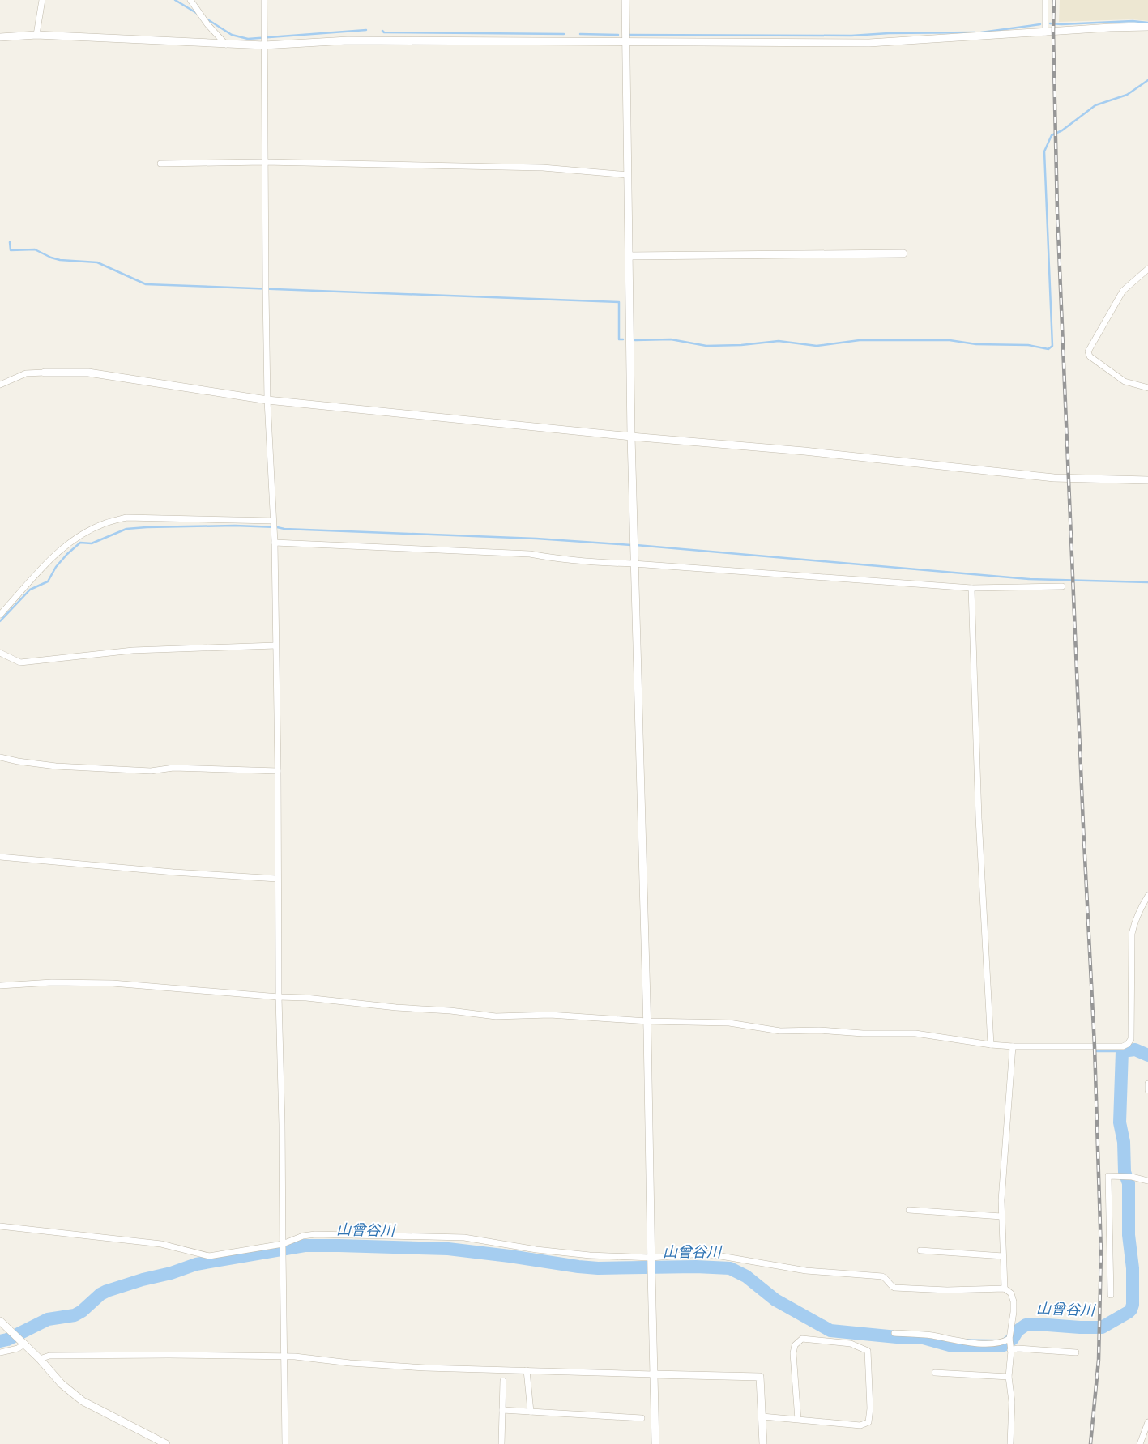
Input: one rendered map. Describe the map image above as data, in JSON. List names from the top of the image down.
{
  "water": ["山曾谷川"]
}
